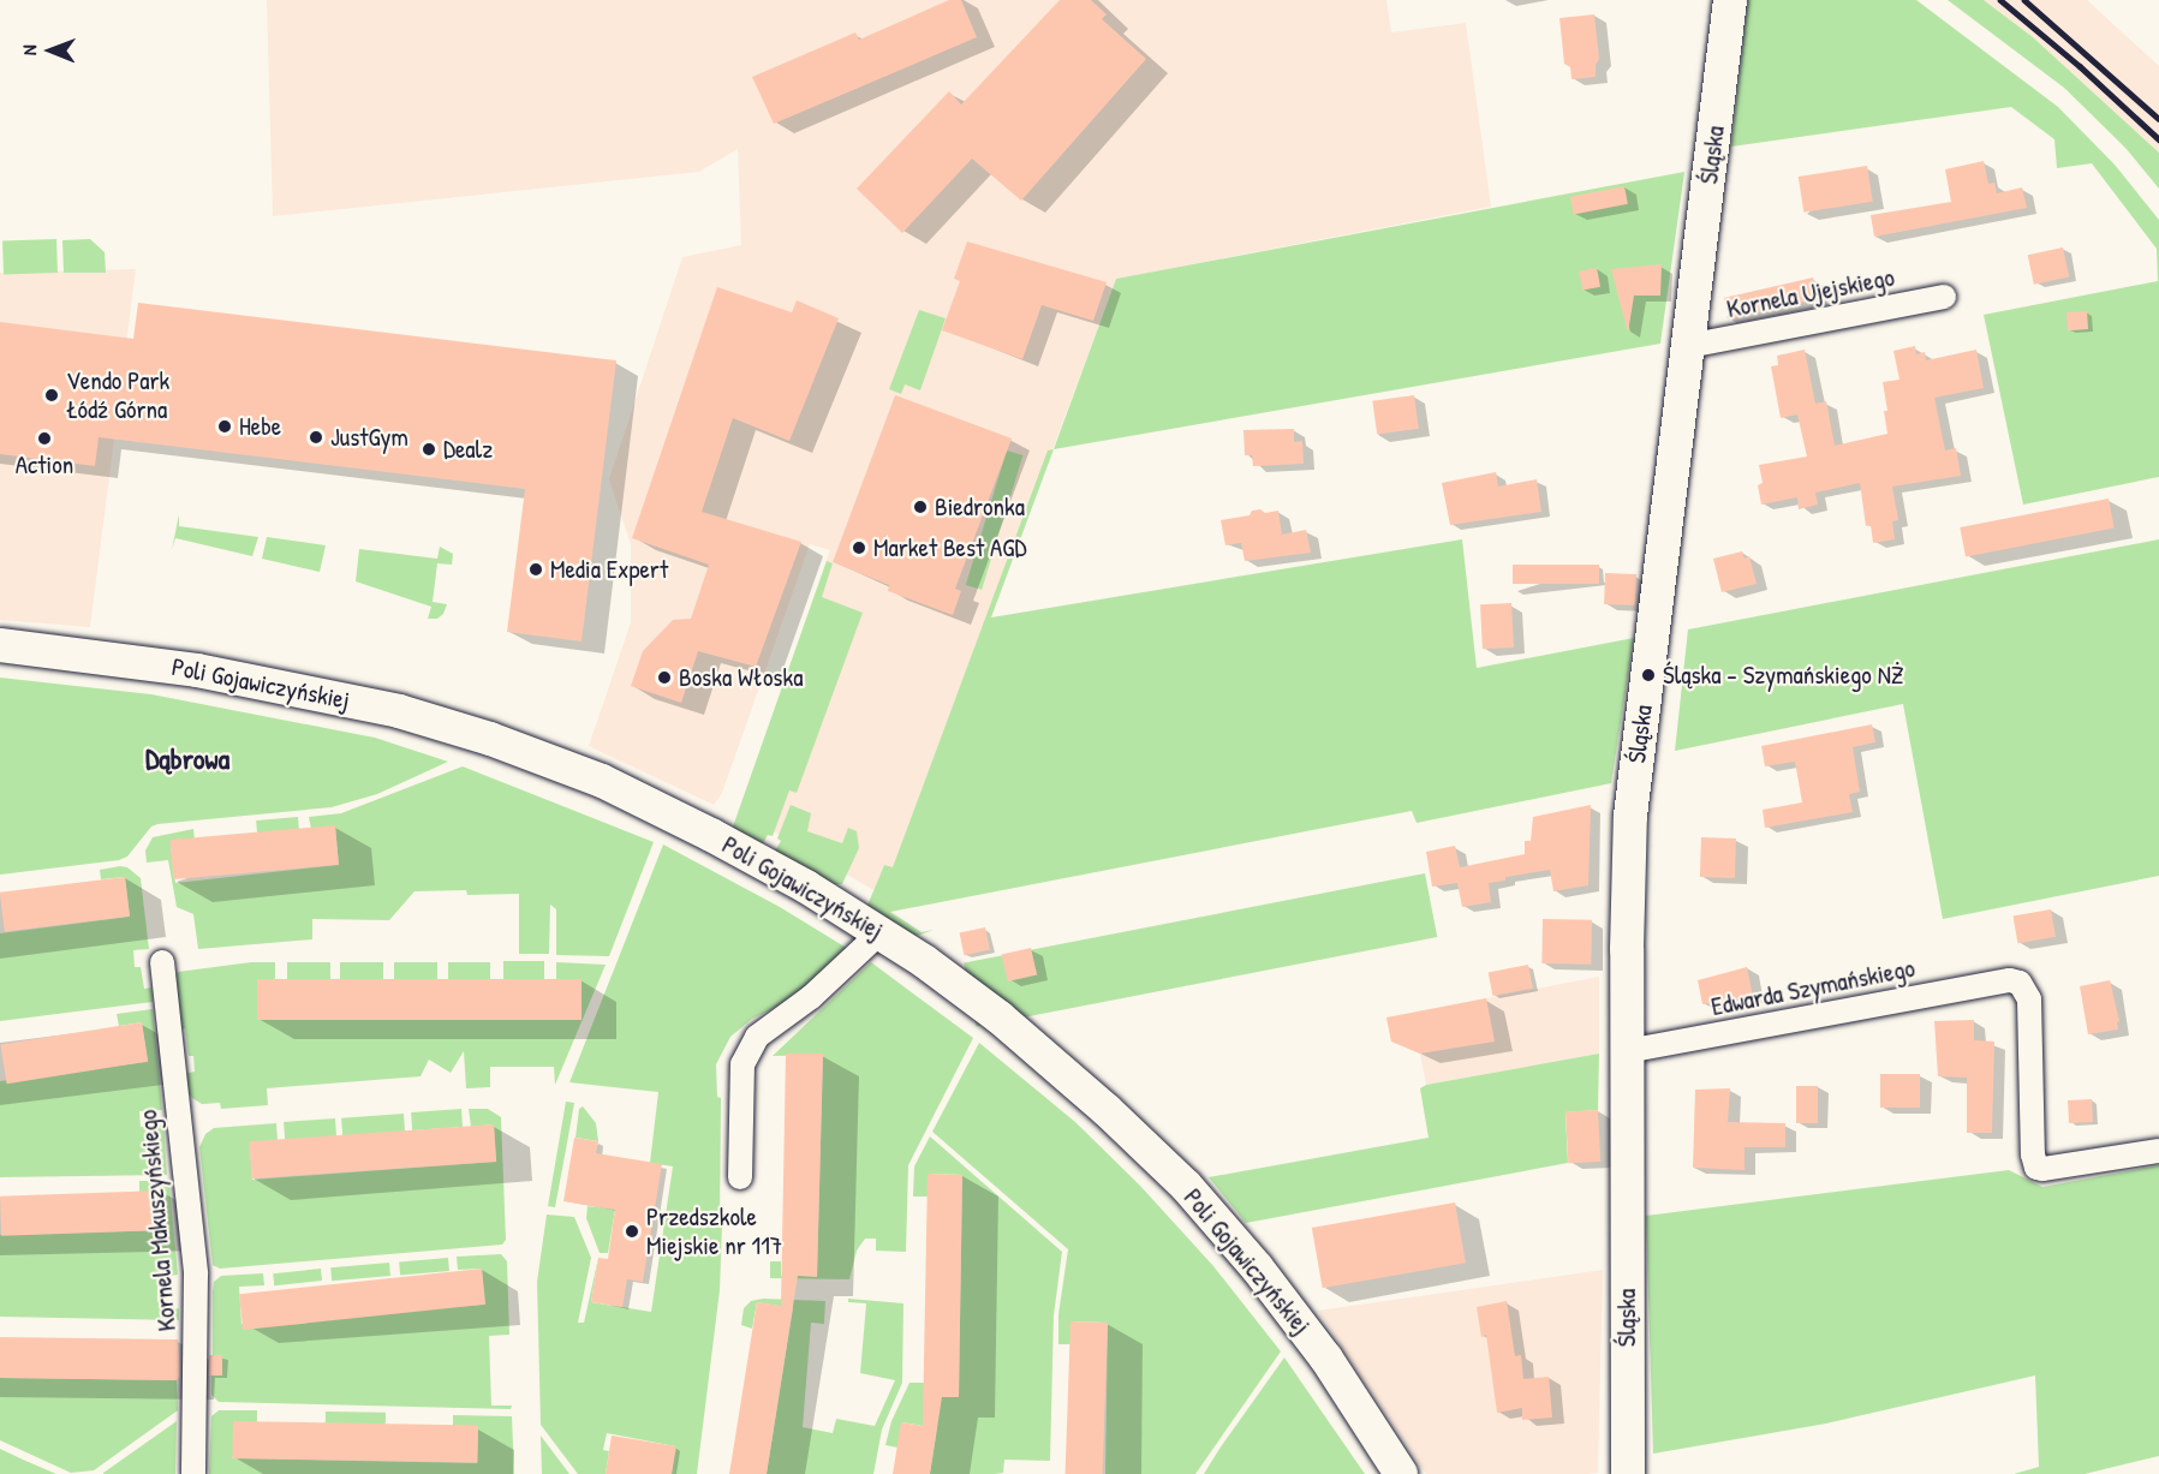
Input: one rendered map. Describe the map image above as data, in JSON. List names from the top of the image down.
{
  "streets": {
    "street": [
      "Śląska",
      "Kornela Ujejskiego",
      "Poli Gojawiczyńskiej",
      "Edwarda Szymańskiego",
      "Kornela Makuszyńskiego"
    ]
  },
  "crossings": [
    ["Śląska", "Kornela Ujejskiego"],
    ["Śląska", "Edwarda Szymańskiego"]
  ],
  "districts": ["Dąbrowa"],
  "places": [
    "Vendo Park Łódź Górna",
    "Hebe",
    "JustGym",
    "Action",
    "Dealz",
    "Biedronka",
    "Market Best AGD",
    "Media Expert",
    "Śląska - Szymańskiego NŻ",
    "Boska Włoska",
    "Przedszkole Miejskie nr 117"
  ],
  "north": "left"
}
